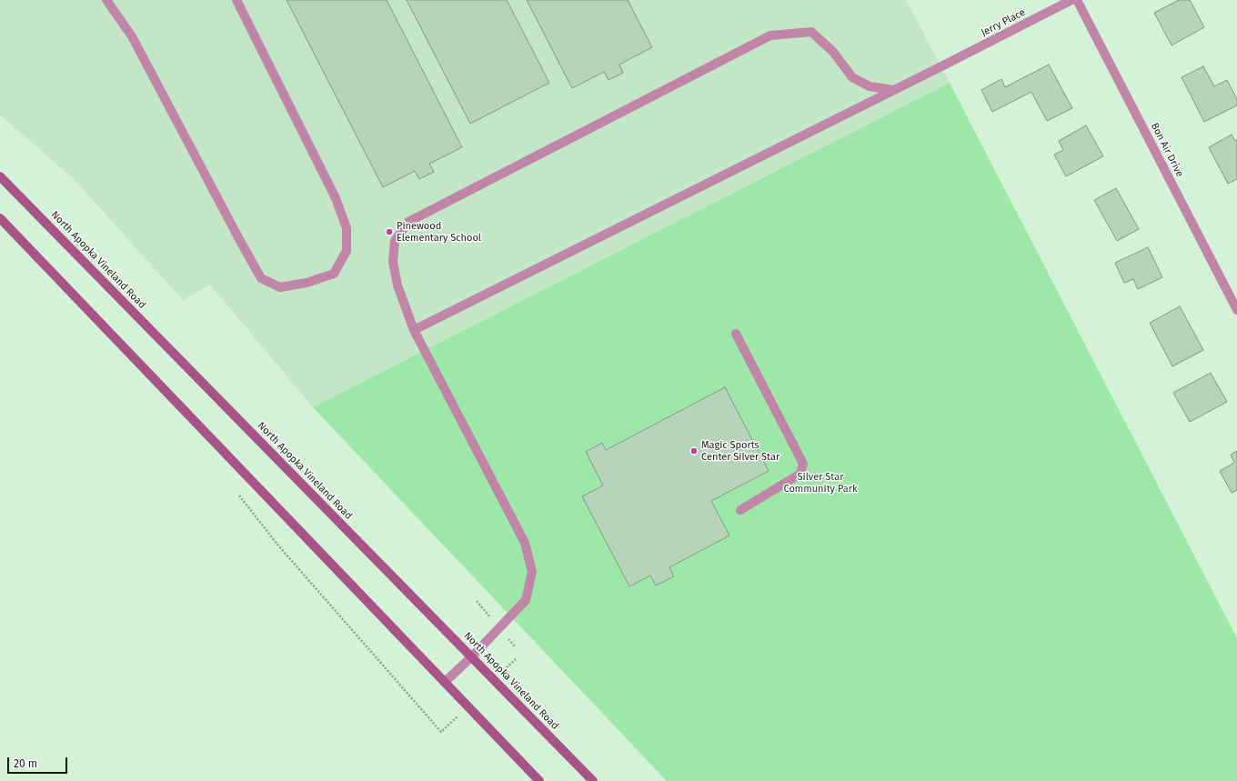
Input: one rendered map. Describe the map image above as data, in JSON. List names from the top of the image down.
{
  "streets": {
    "main road": ["North Apopka Vineland Road"],
    "street": ["Jerry Place", "Bon Air Drive"]
  },
  "parks": ["Silver Star Community Park"],
  "places": ["Pinewood Elementary School", "Magic Sports Center Silver Star"],
  "scale_bar": "20 m"
}
